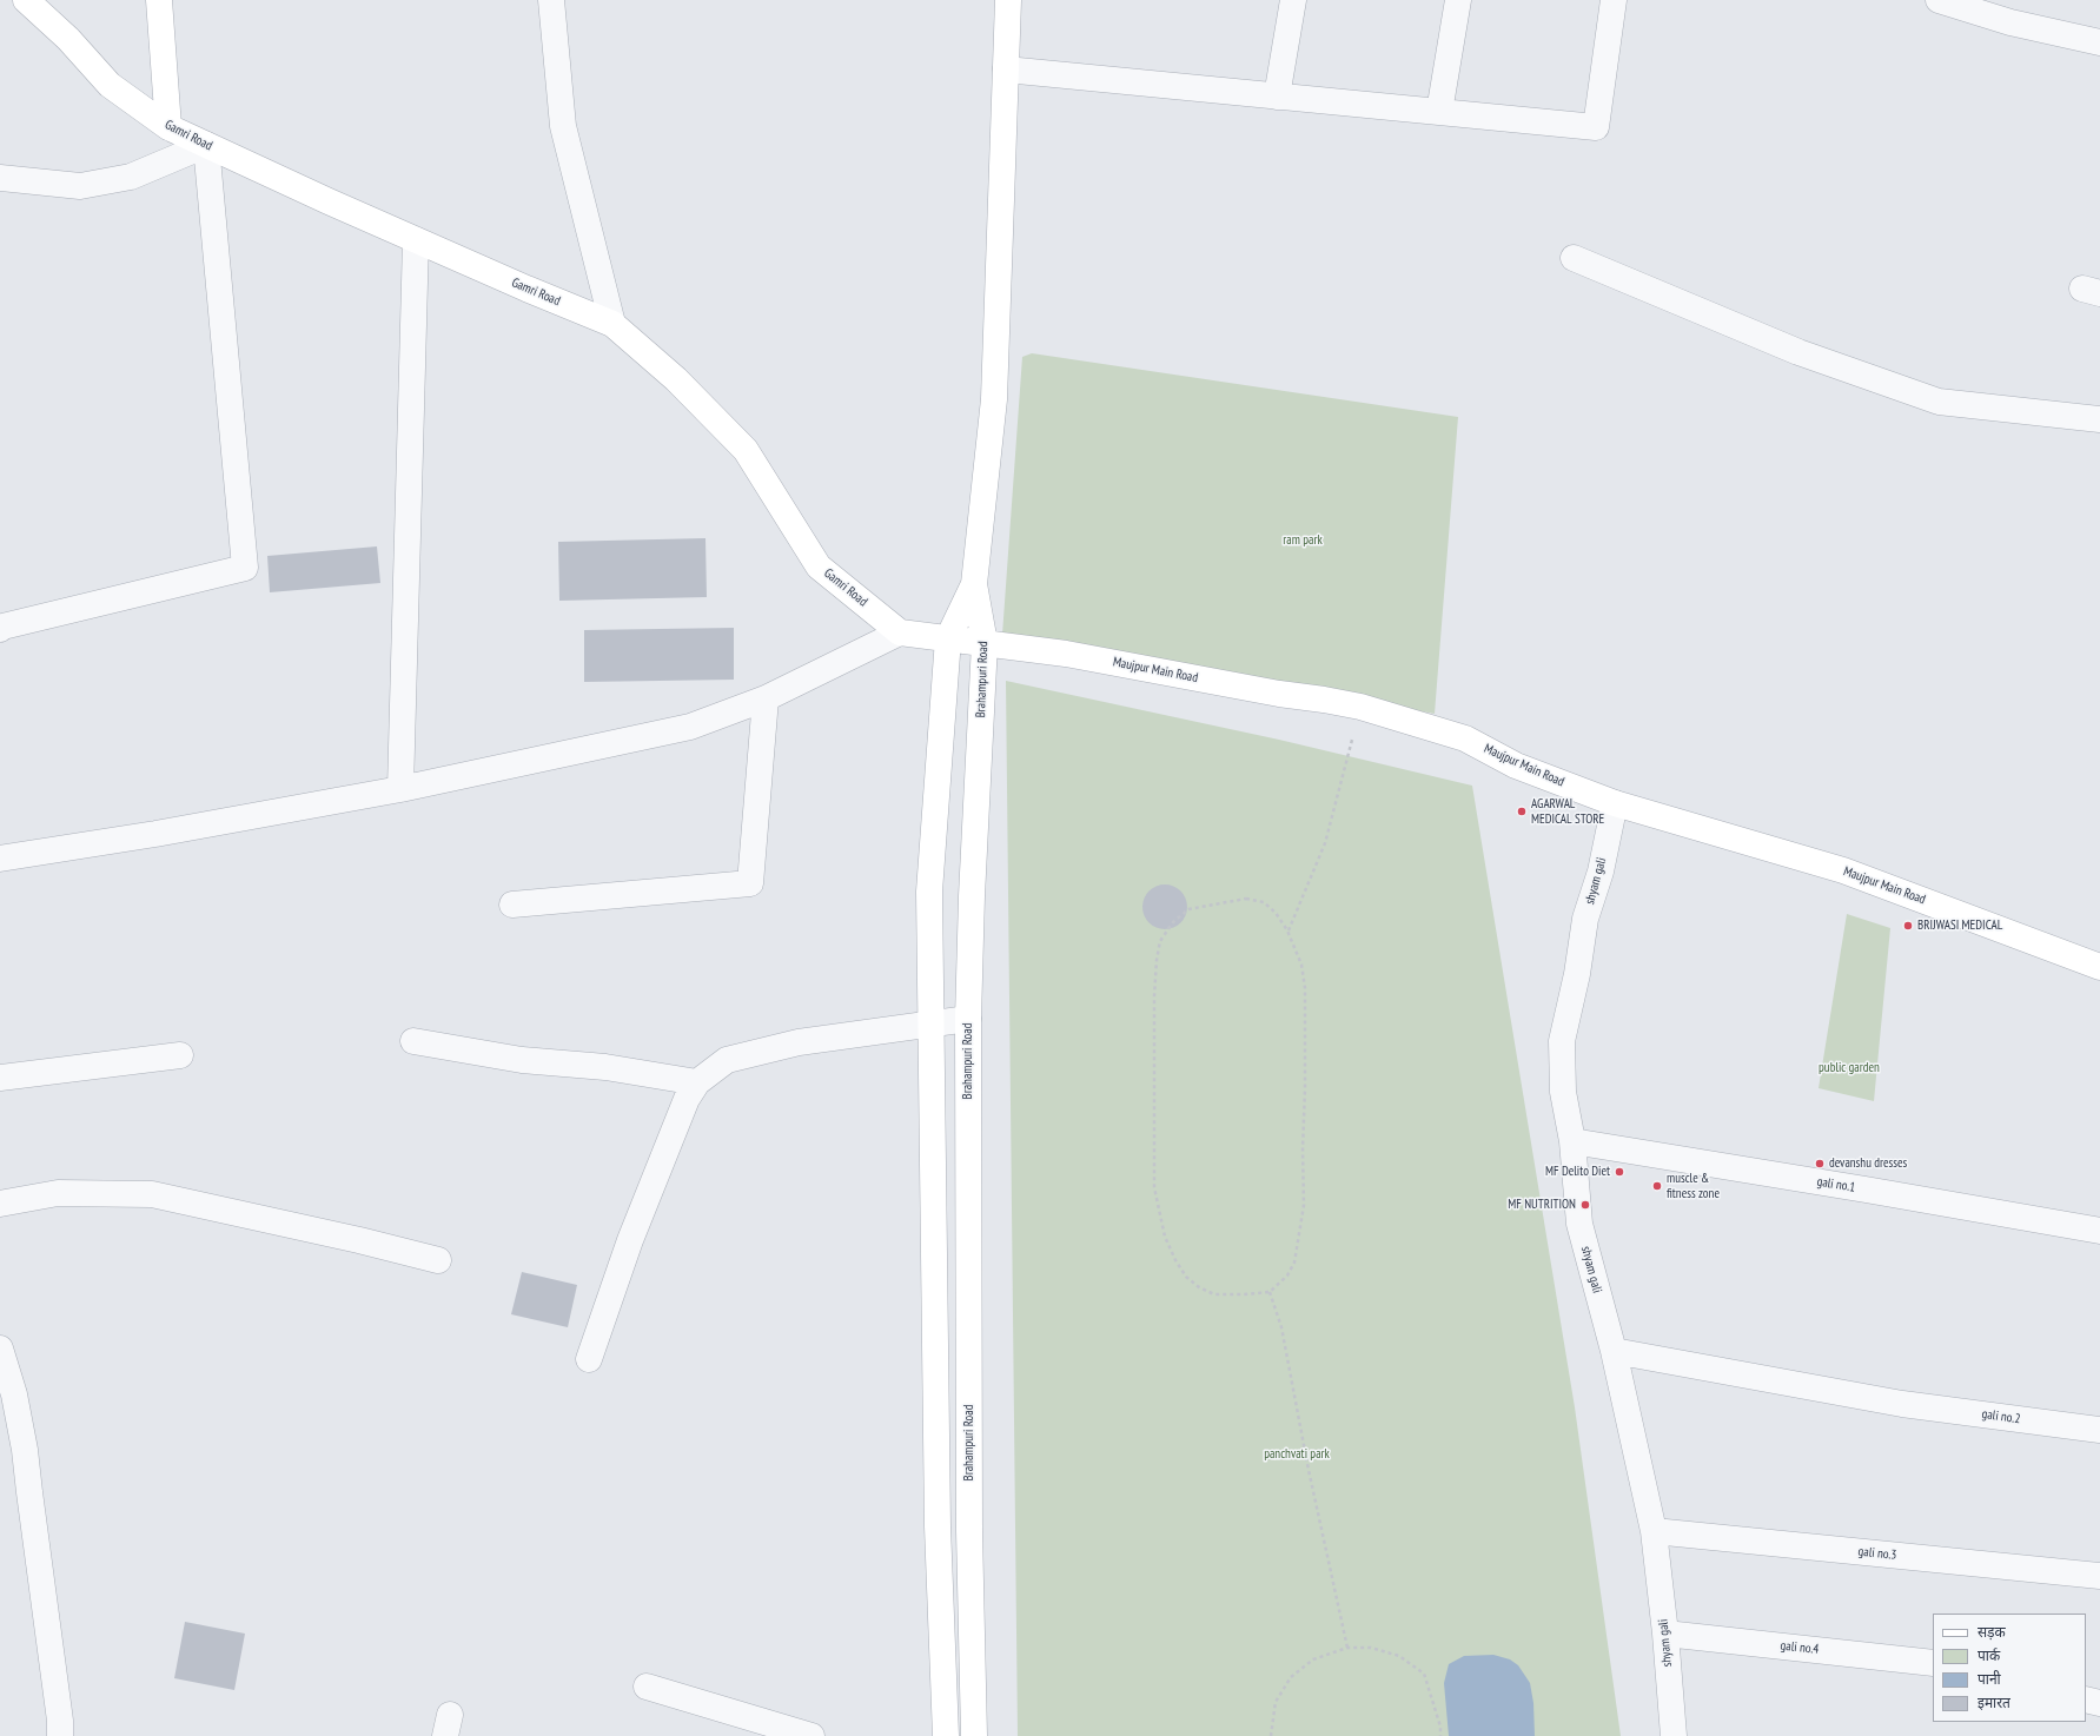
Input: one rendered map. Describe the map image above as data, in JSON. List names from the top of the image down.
{
  "streets": {
    "street": [
      "Gamri Road",
      "Maujpur Main Road",
      "Brahampuri Road",
      "shyam gali",
      "gali no.1",
      "gali no.2",
      "gali no.3",
      "gali no.4"
    ]
  },
  "crossings": [
    ["Maujpur Main Road", "Brahampuri Road"],
    ["Maujpur Main Road", "shyam gali"],
    ["shyam gali", "gali no.1"],
    ["shyam gali", "gali no.2"],
    ["shyam gali", "gali no.3"],
    ["shyam gali", "gali no.4"]
  ],
  "parks": ["ram park", "public garden", "panchvati park"],
  "places": [
    "AGARWAL MEDICAL STORE",
    "BRIJWASI MEDICAL",
    "devanshu dresses",
    "MF Delito Diet",
    "muscle & fitness zone",
    "MF NUTRITION"
  ],
  "legend": [
    "सड़क",
    "पार्क",
    "पानी",
    "इमारत"
  ]
}
